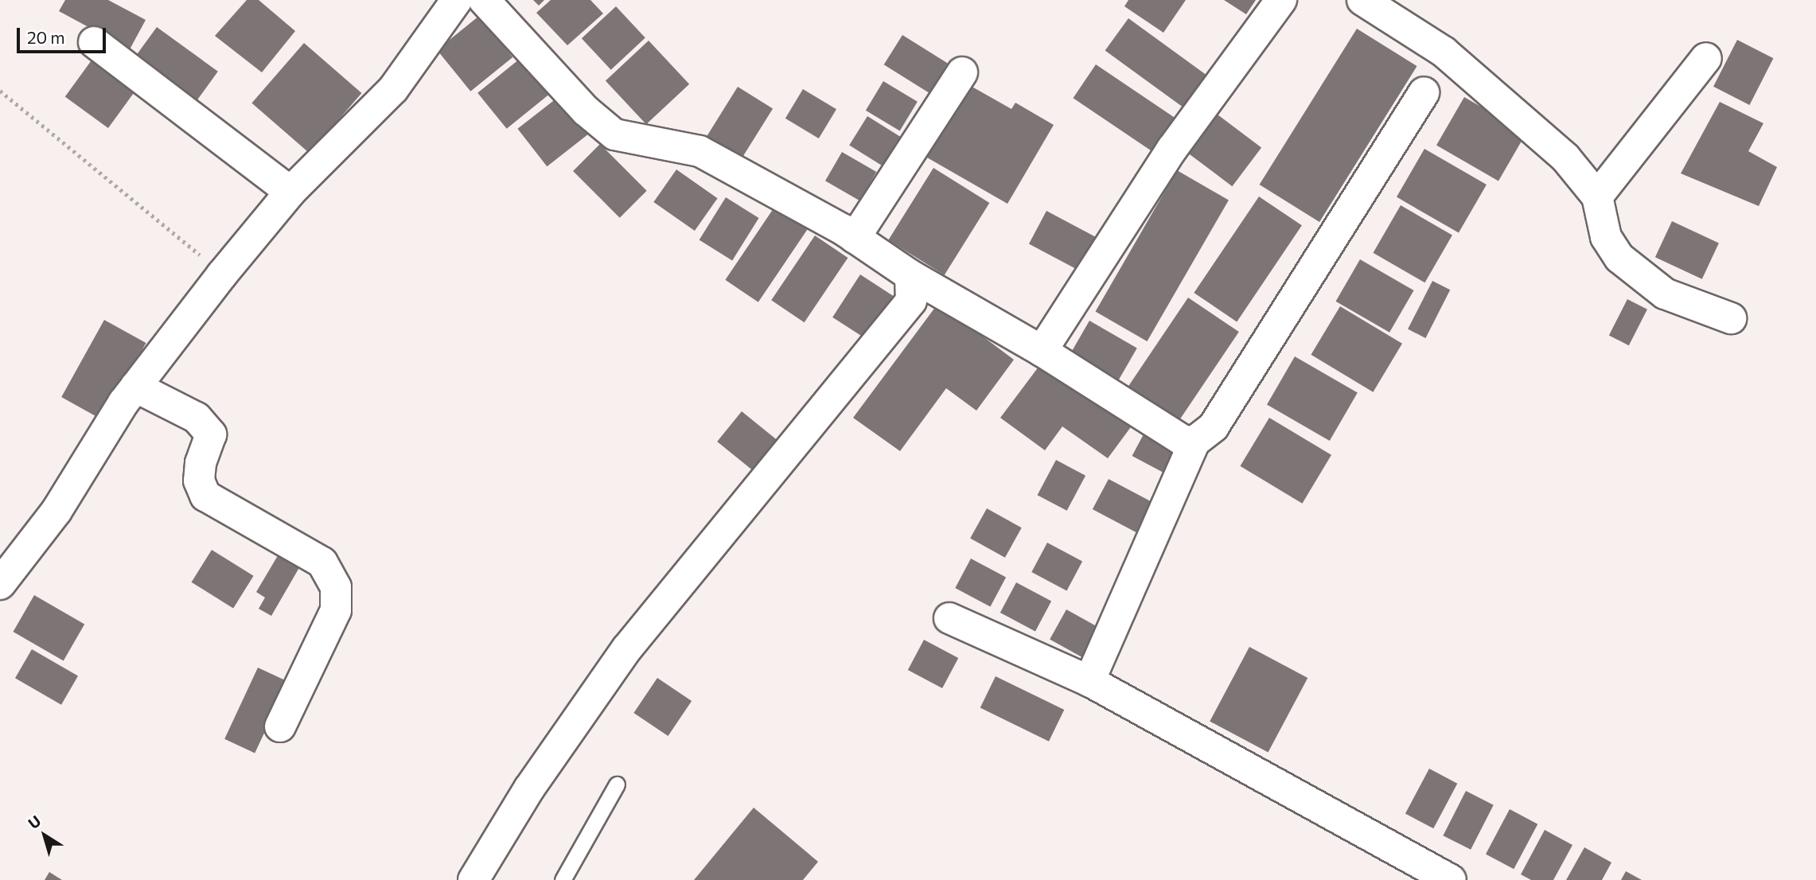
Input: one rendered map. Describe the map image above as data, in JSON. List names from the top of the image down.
{
  "scale_bar": "20 m",
  "north": "top left"
}
